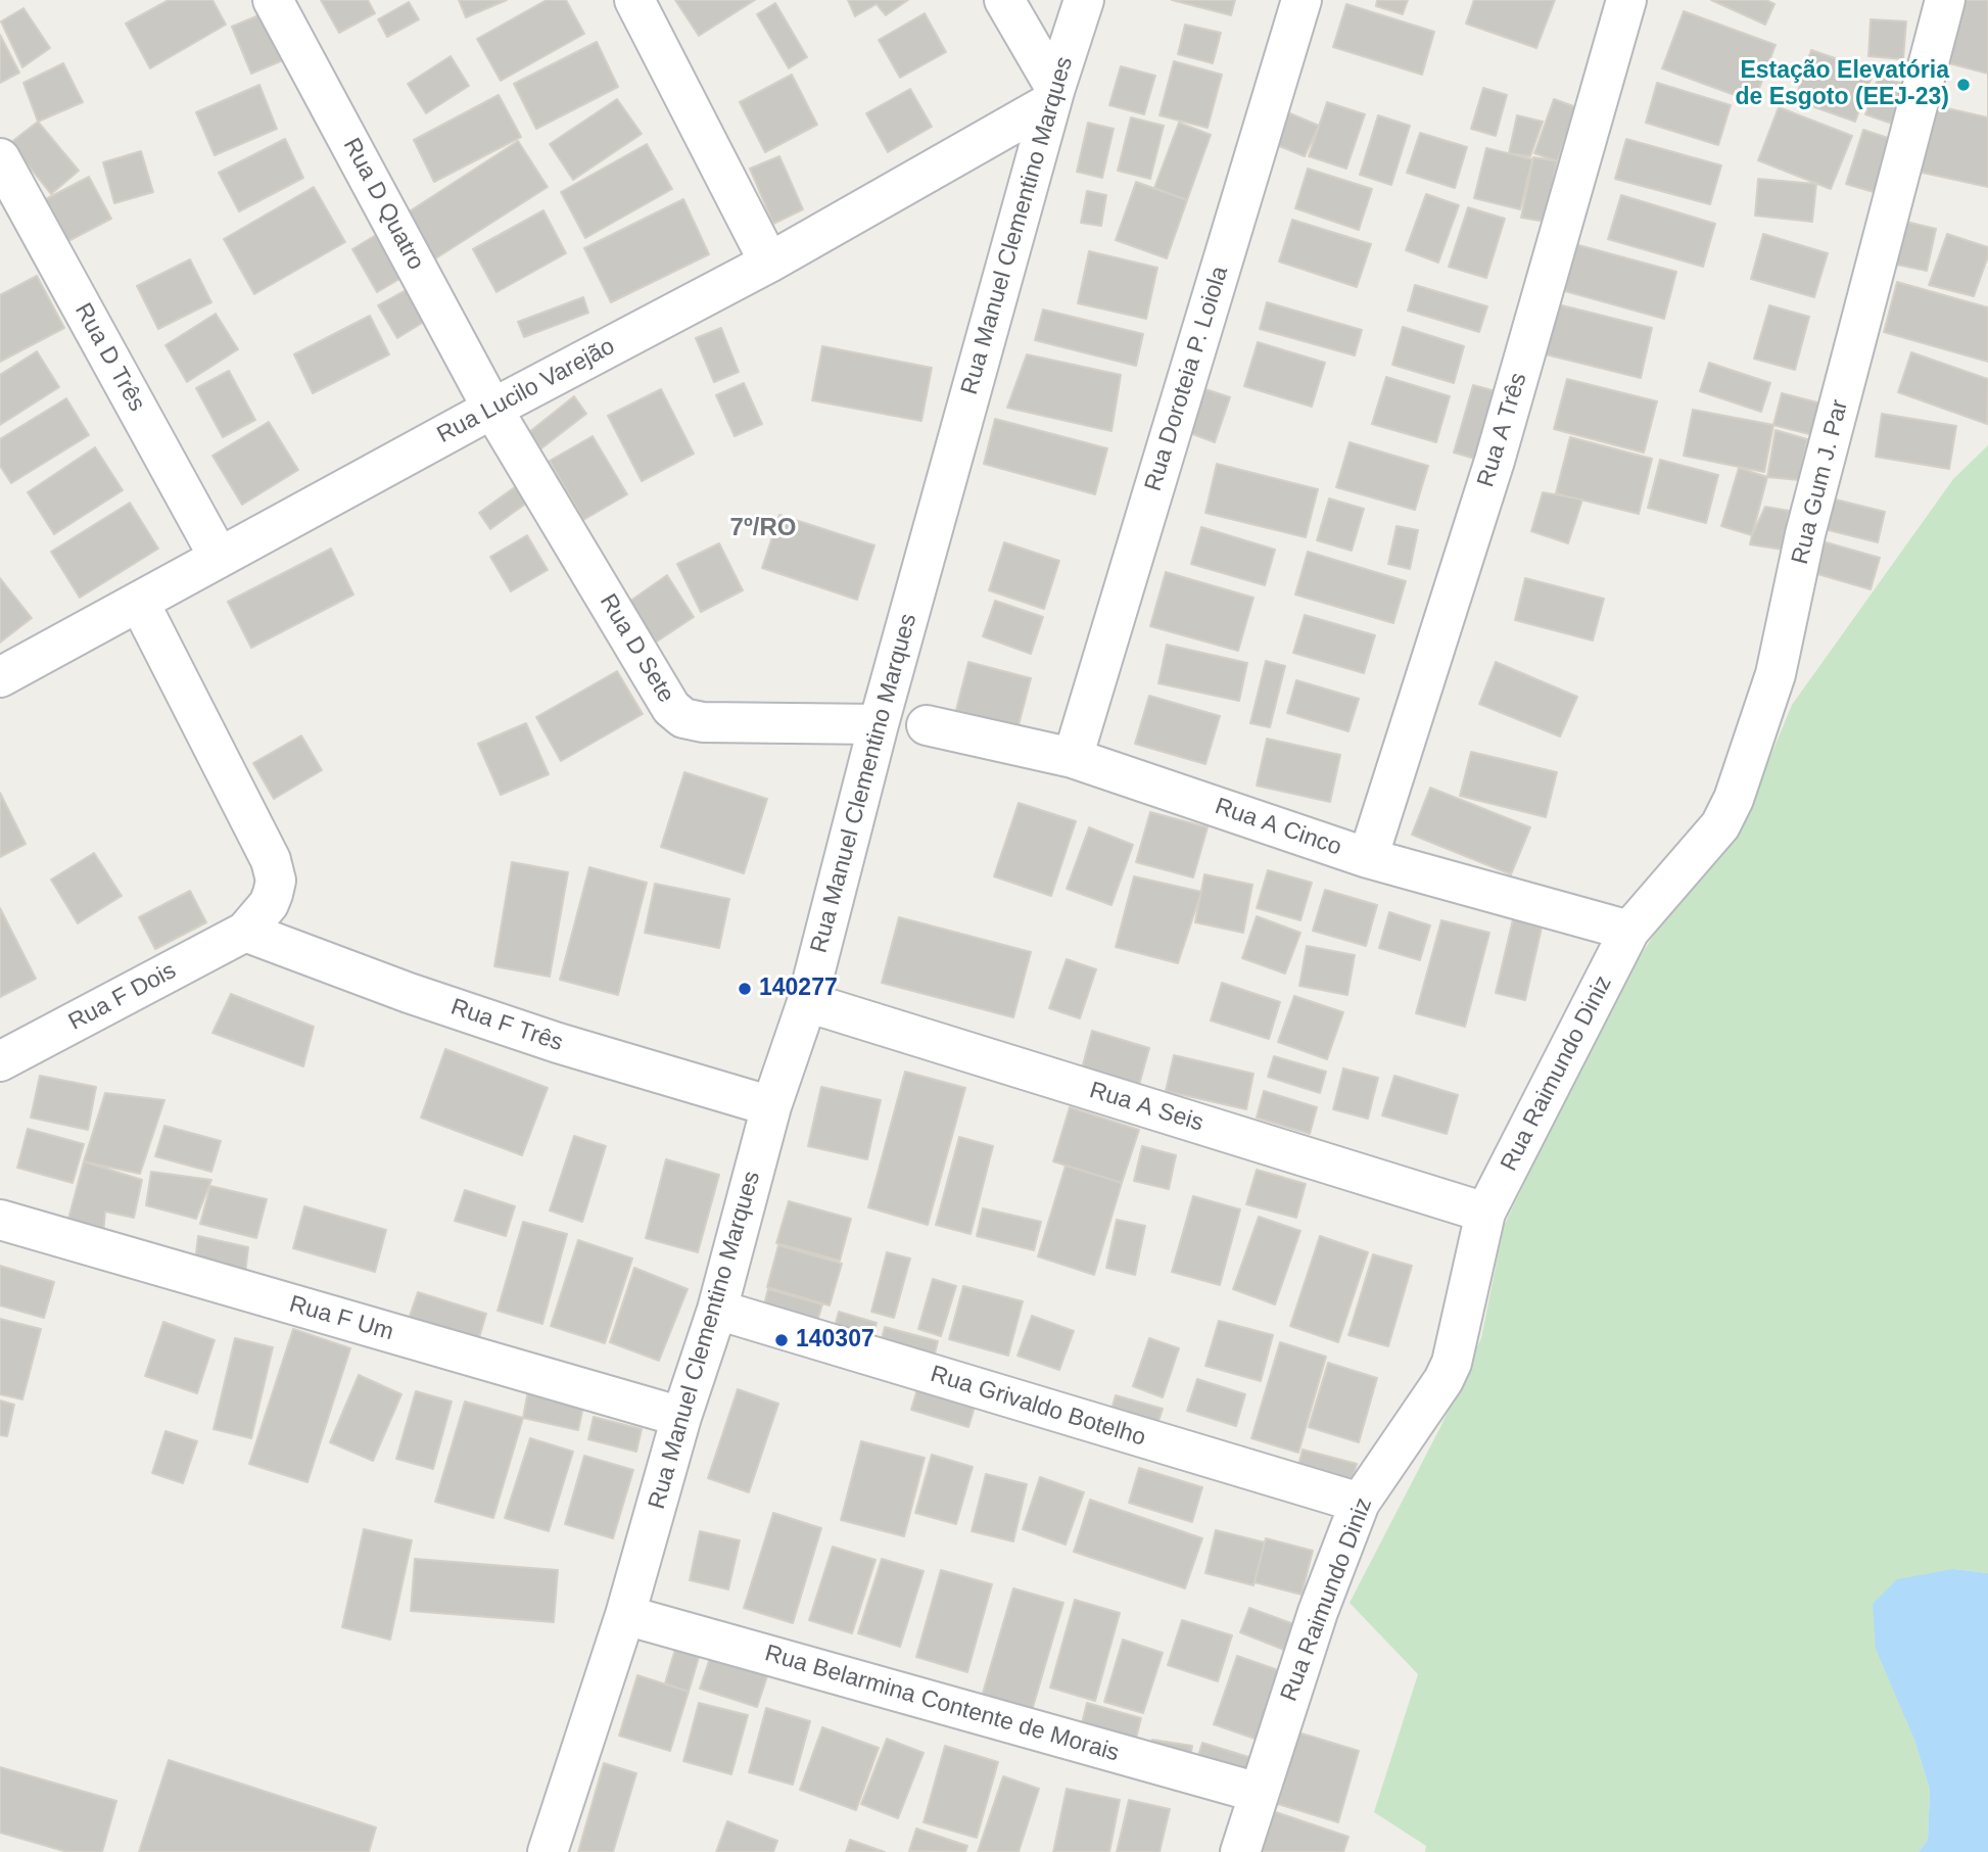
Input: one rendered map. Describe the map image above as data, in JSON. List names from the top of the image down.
{
  "streets": {
    "street": [
      "Rua D Quatro",
      "Rua Manuel Clementino Marques",
      "Rua D Três",
      "Rua Doroteia P. Loiola",
      "Rua Lucilo Varejão",
      "Rua A Três",
      "Rua Gum J. Par",
      "Rua D Sete",
      "Rua A Cinco",
      "Rua F Dois",
      "Rua F Três",
      "Rua Raimundo Diniz",
      "Rua A Seis",
      "Rua F Um",
      "Rua Grivaldo Botelho",
      "Rua Belarmina Contente de Morais"
    ]
  },
  "crossings": [
    ["Rua D Quatro", "Rua Lucilo Varejão"],
    ["Rua D Quatro", "Rua D Sete"],
    ["Rua Manuel Clementino Marques", "Rua Lucilo Varejão"],
    ["Rua Manuel Clementino Marques", "Rua D Sete"],
    ["Rua Manuel Clementino Marques", "Rua F Três"],
    ["Rua Manuel Clementino Marques", "Rua A Seis"],
    ["Rua Manuel Clementino Marques", "Rua F Um"],
    ["Rua Manuel Clementino Marques", "Rua Grivaldo Botelho"],
    ["Rua Manuel Clementino Marques", "Rua Belarmina Contente de Morais"],
    ["Rua D Três", "Rua Lucilo Varejão"],
    ["Rua Doroteia P. Loiola", "Rua A Cinco"],
    ["Rua Lucilo Varejão", "Rua D Sete"],
    ["Rua A Três", "Rua A Cinco"],
    ["Rua Gum J. Par", "Rua A Cinco"],
    ["Rua Gum J. Par", "Rua Raimundo Diniz"],
    ["Rua A Cinco", "Rua Raimundo Diniz"],
    ["Rua F Dois", "Rua F Três"],
    ["Rua Raimundo Diniz", "Rua A Seis"],
    ["Rua Raimundo Diniz", "Rua Grivaldo Botelho"],
    ["Rua Raimundo Diniz", "Rua Belarmina Contente de Morais"]
  ],
  "districts": ["7º/RO"],
  "places": ["Estação Elevatória de Esgoto (EEJ-23)", "140277", "140307"]
}
